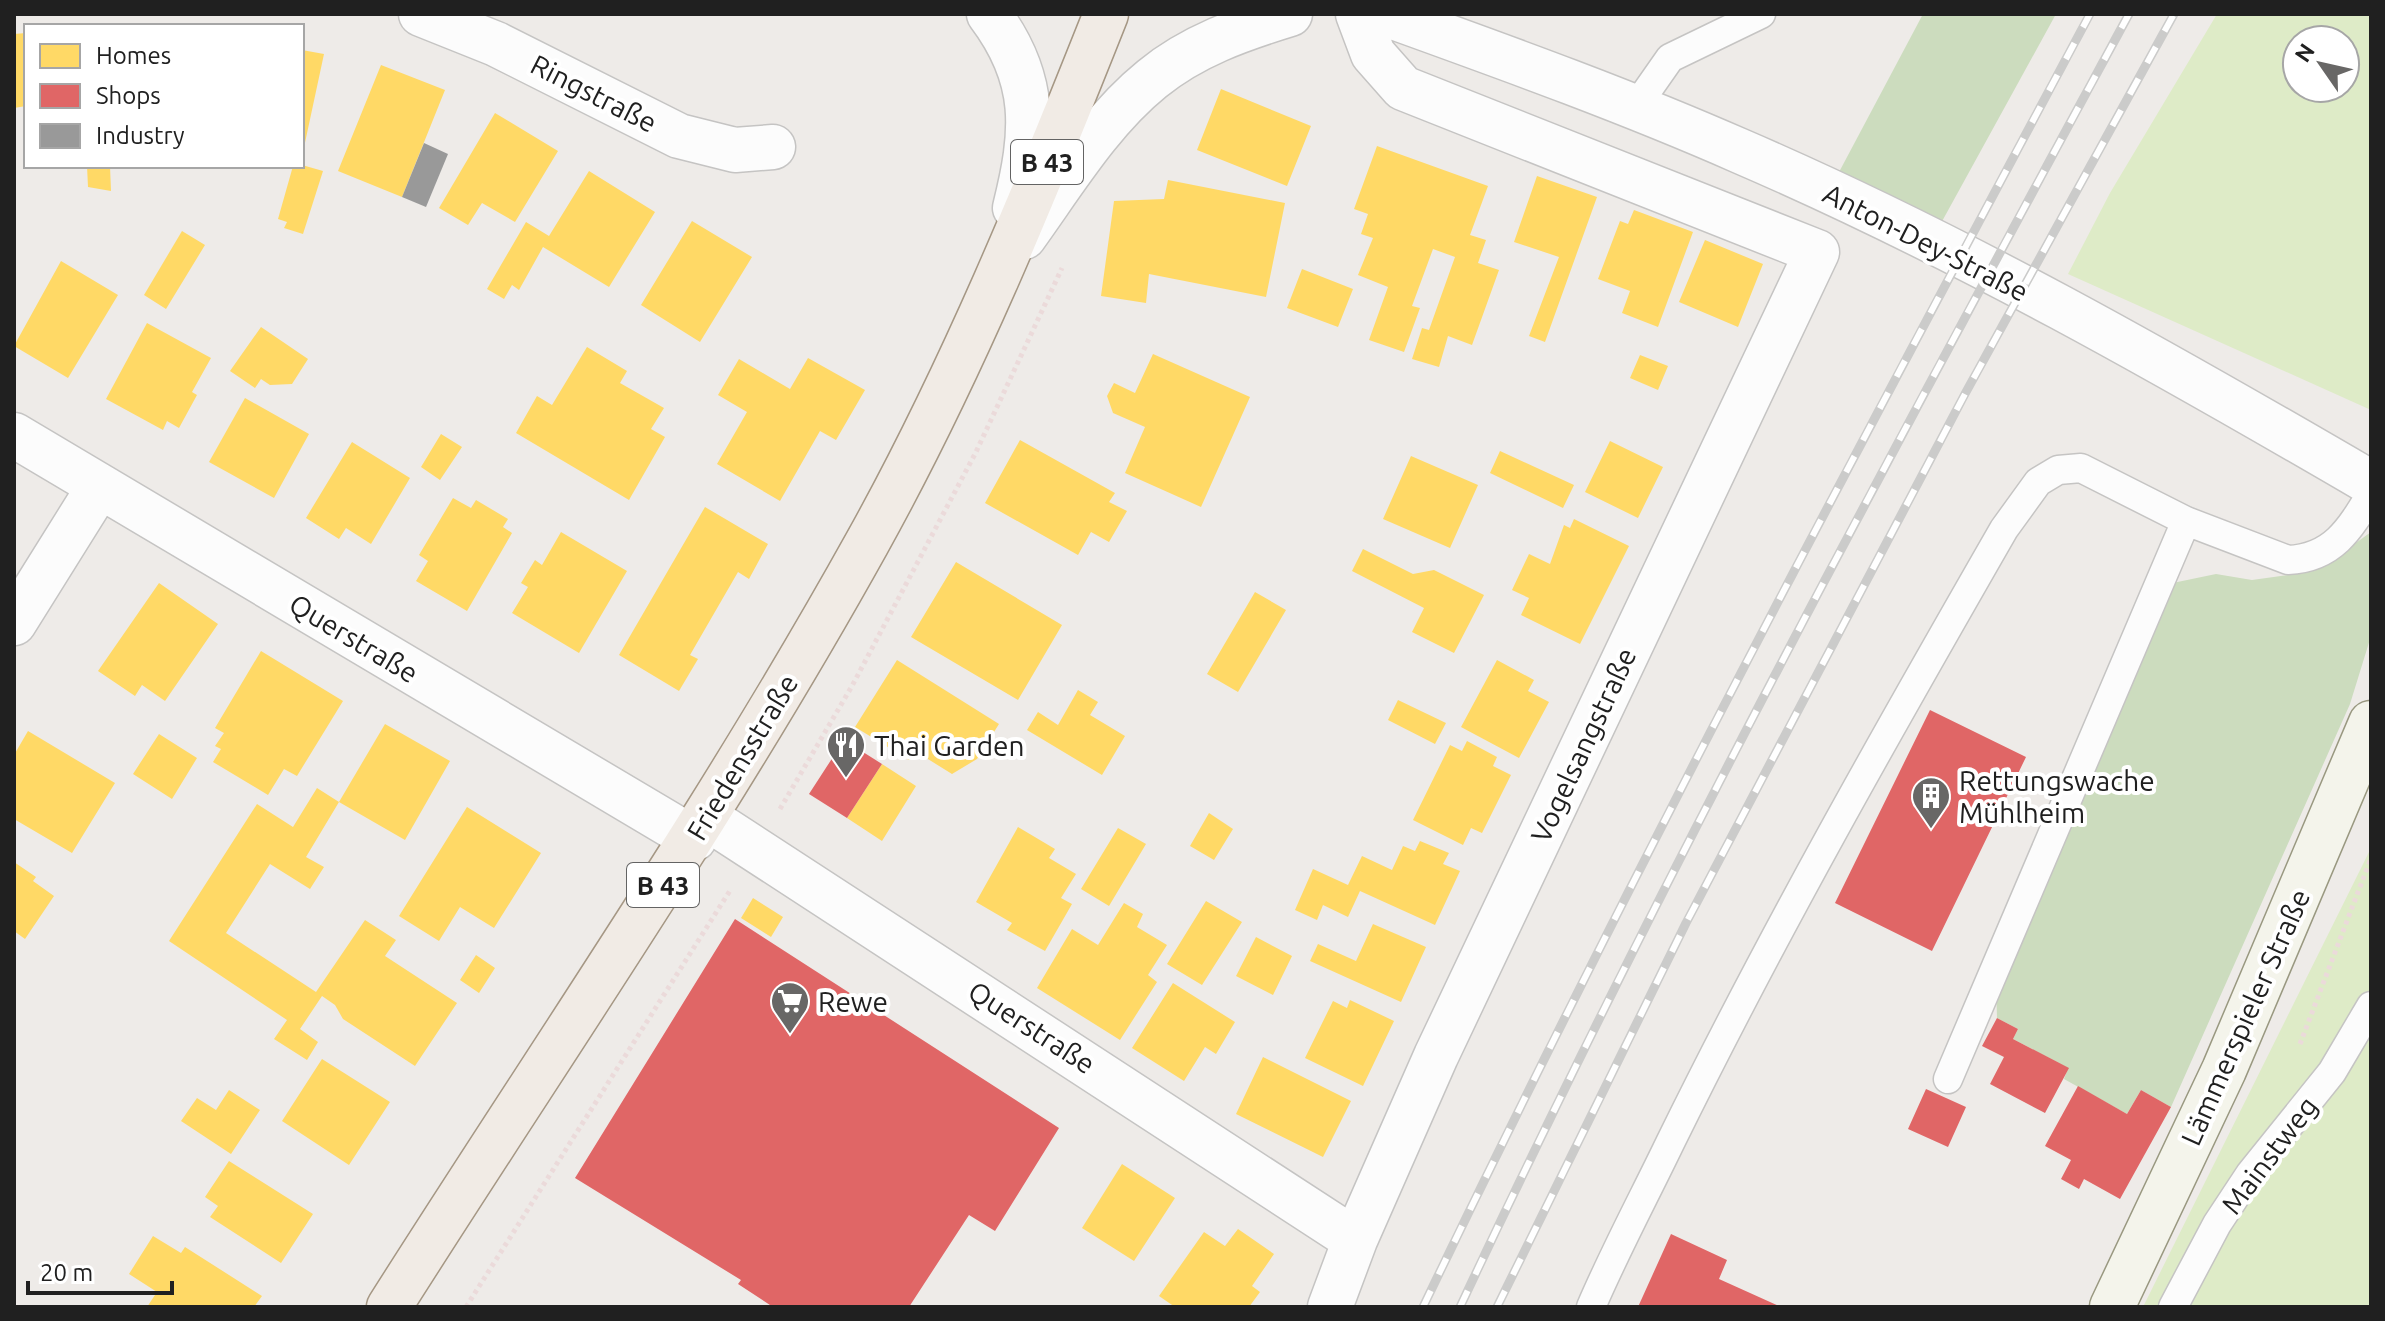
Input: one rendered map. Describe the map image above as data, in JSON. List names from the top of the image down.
{
  "streets": {
    "main road": ["B 43", "Friedensstraße", "Lämmerspieler Straße"],
    "street": [
      "Ringstraße",
      "Anton-Dey-Straße",
      "Querstraße",
      "Vogelsangstraße"
    ],
    "lane": ["Mainstweg"]
  },
  "crossings": [
    ["Querstraße", "Vogelsangstraße"],
    ["Querstraße", "Friedensstraße"]
  ],
  "places": {
    "restaurant": ["Thai Garden"],
    "building": ["Rettungswache Mühlheim"],
    "supermarket": ["Rewe"]
  },
  "legend": ["Homes", "Shops", "Industry"],
  "scale_bar": "20 m",
  "north": "top left"
}
